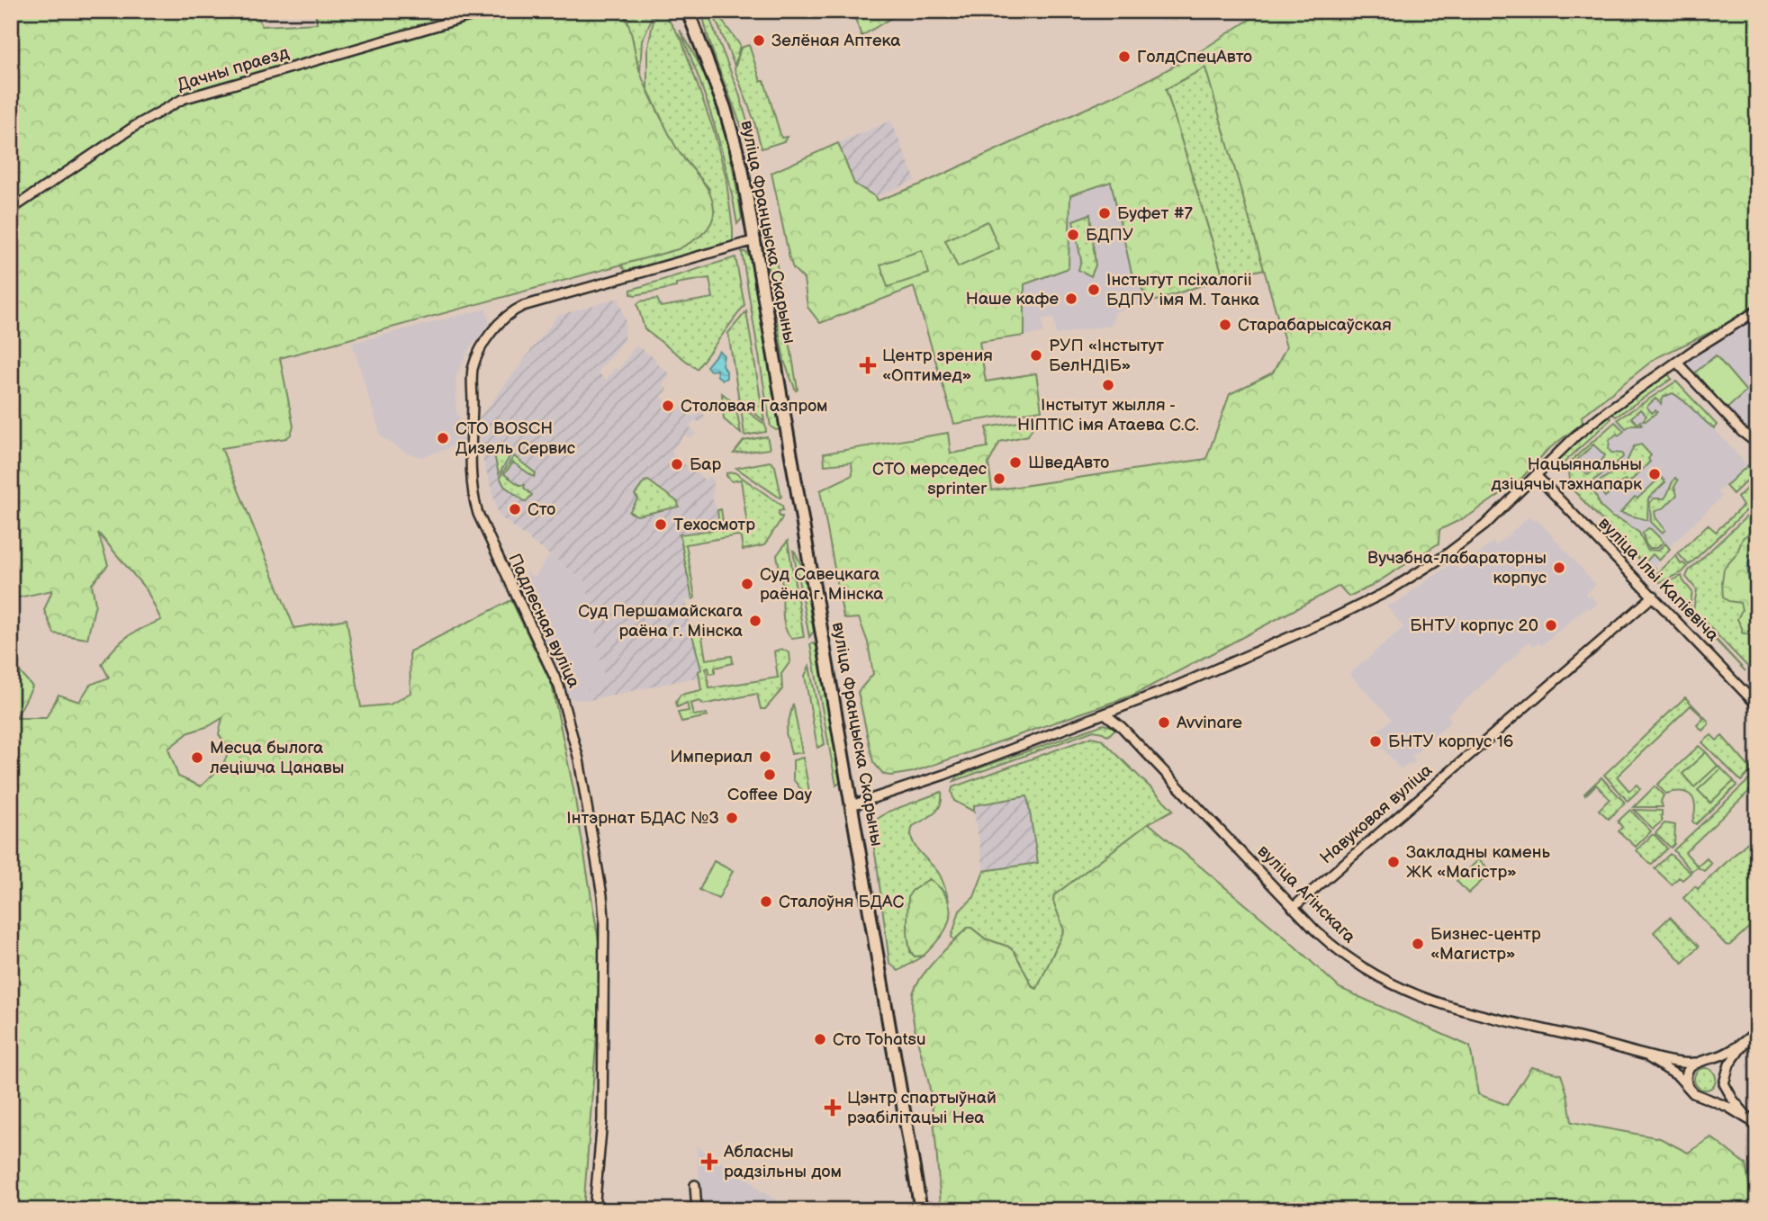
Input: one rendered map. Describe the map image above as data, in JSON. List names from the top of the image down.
{
  "streets": {
    "main road": ["вуліца Францыска Скарыны"],
    "street": [
      "Дачны праезд",
      "вуліца Ільі Капіевіча",
      "Падлесная вуліца",
      "Навуковая вуліца",
      "вуліца Агінскага"
    ]
  },
  "crossings": [
    ["вуліца Францыска Скарыны", "Падлесная вуліца"],
    ["вуліца Ільі Капіевіча", "Навуковая вуліца"],
    ["Навуковая вуліца", "вуліца Агінскага"]
  ],
  "places": {
    "other": [
      "Зелёная Аптека",
      "ГолдСпецАвто",
      "Буфет #7",
      "БДПУ",
      "Інстытут псіхалогіі БДПУ імя М. Танка",
      "Наше кафе",
      "Старабарысаўская",
      "РУП «Інстытут БелНДІБ»",
      "Інстытут жылля - НІПТІС імя Атаева С.С.",
      "Столовая Газпром",
      "СТО BOSCH Дизель Сервис",
      "ШведАвто",
      "Бар",
      "Нацыянальны дзіцячы тэхнапарк",
      "СТО мерседес sprinter",
      "Сто",
      "Техосмотр",
      "Вучэбна-лабараторны корпус",
      "Суд Савецкага раёна г. Мінска",
      "Суд Першамайскага раёна г. Мінска",
      "БНТУ корпус 20",
      "Avvinare",
      "БНТУ корпус 16",
      "Империал",
      "Месца былога лецішча Цанавы",
      "Coffee Day",
      "Інтэрнат БДАС №3",
      "Закладны камень ЖК «Магістр»",
      "Сталоўня БДАС",
      "Бизнес-центр «Магистр»",
      "Сто Tohatsu"
    ],
    "health": ["Центр зрения «Оптимед»", "Цэнтр спартыўнай рэабілітацыі Неа", "Абласны радзільны дом"]
  }
}
